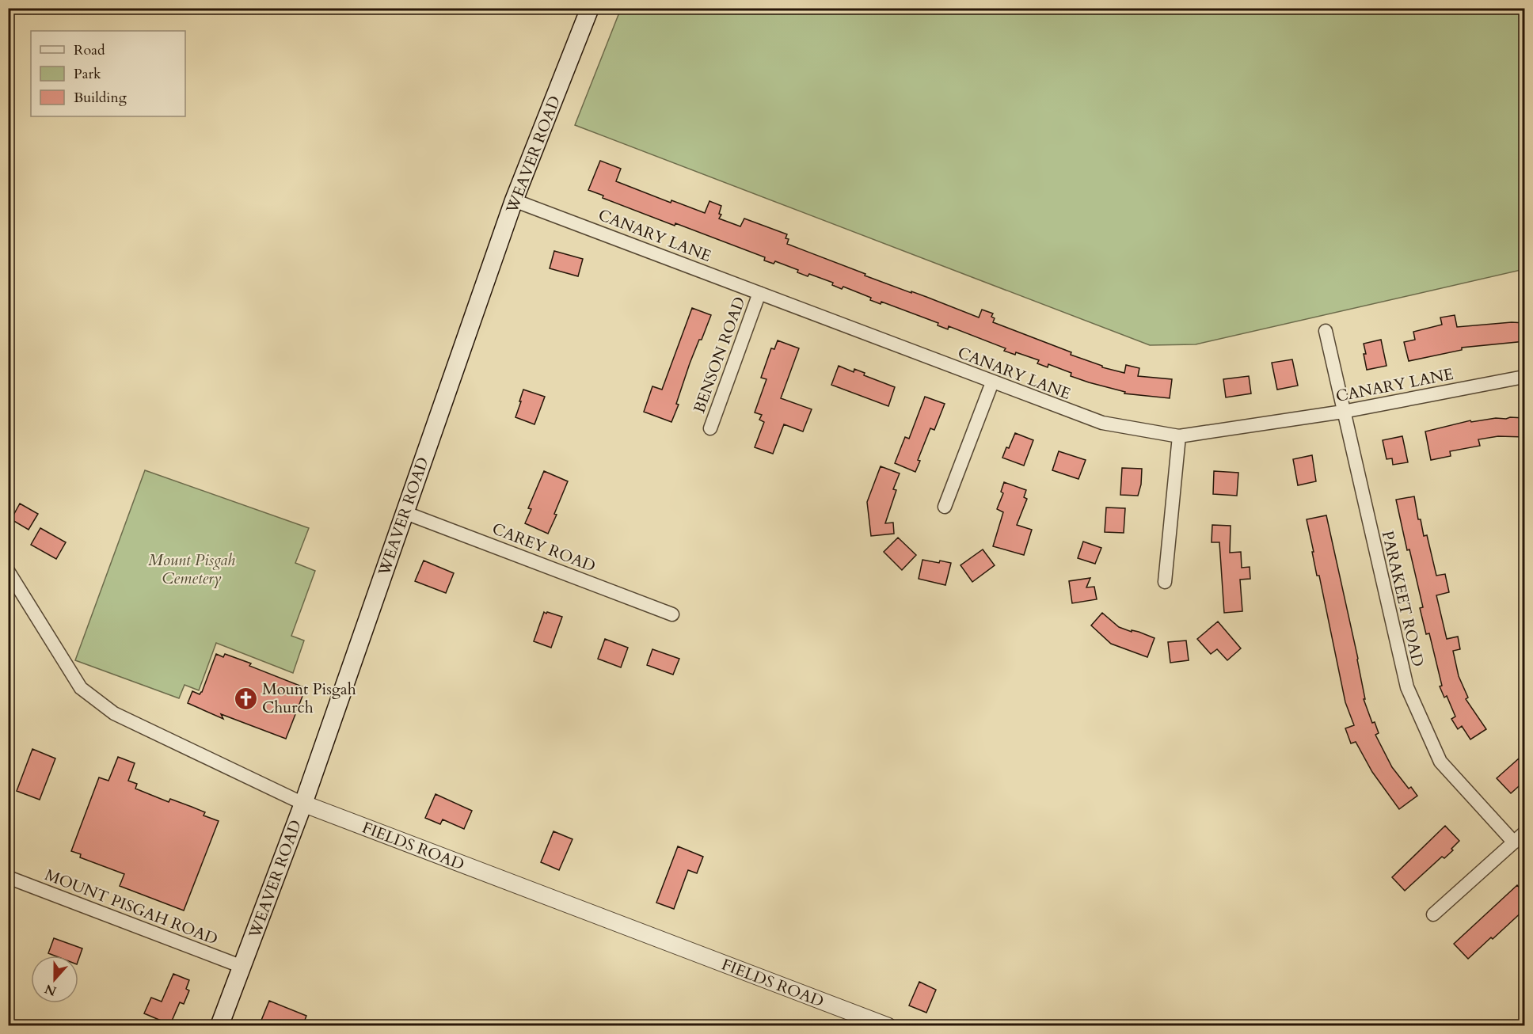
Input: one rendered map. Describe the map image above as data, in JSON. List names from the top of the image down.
{
  "streets": {
    "main road": ["WEAVER ROAD"],
    "street": [
      "CANARY LANE",
      "BENSON ROAD",
      "CAREY ROAD",
      "PARAKEET ROAD",
      "FIELDS ROAD",
      "MOUNT PISGAH ROAD"
    ]
  },
  "crossings": [
    ["WEAVER ROAD", "CANARY LANE"],
    ["WEAVER ROAD", "CAREY ROAD"],
    ["WEAVER ROAD", "FIELDS ROAD"],
    ["WEAVER ROAD", "MOUNT PISGAH ROAD"],
    ["CANARY LANE", "BENSON ROAD"],
    ["CANARY LANE", "PARAKEET ROAD"]
  ],
  "parks": ["Mount Pisgah Cemetery"],
  "places": {
    "church": ["Mount Pisgah Church"]
  },
  "legend": ["Road", "Park", "Building"],
  "north": "bottom"
}
